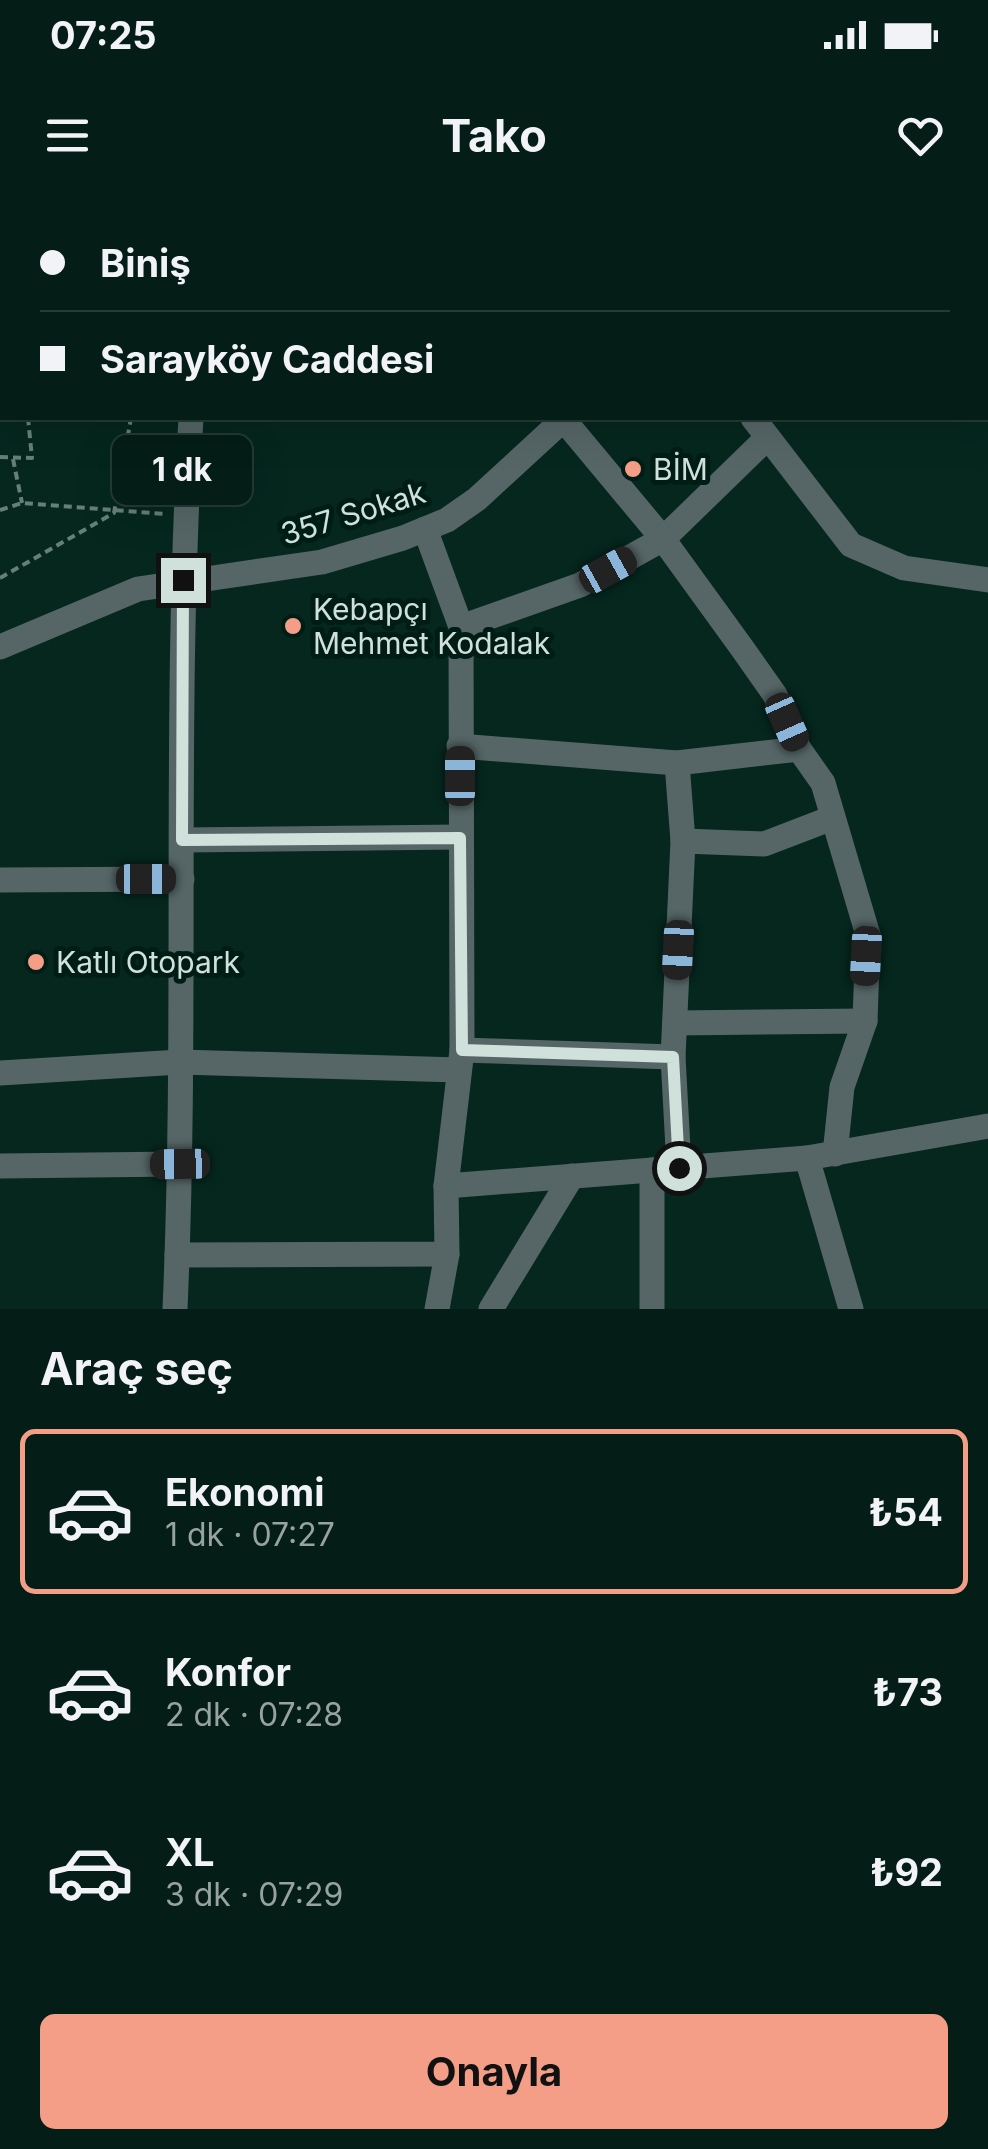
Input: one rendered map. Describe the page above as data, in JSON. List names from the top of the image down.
{
  "streets": {
    "street": ["357 Sokak"]
  },
  "places": ["BİM", "Kebapçı Mehmet Kodalak", "Katlı Otopark"],
  "page": {
    "status": "07:25",
    "header": "Tako",
    "banner": ["Biniş", "Sarayköy Caddesi"],
    "bubble": "1 dk",
    "heading": "Araç seç",
    "list": [
      {
        "name": "Ekonomi",
        "note": "1 dk · 07:27",
        "value": "₺54"
      },
      {
        "name": "Konfor",
        "note": "2 dk · 07:28",
        "value": "₺73"
      },
      {
        "name": "XL",
        "note": "3 dk · 07:29",
        "value": "₺92"
      }
    ],
    "buttons": "Onayla"
  }
}
